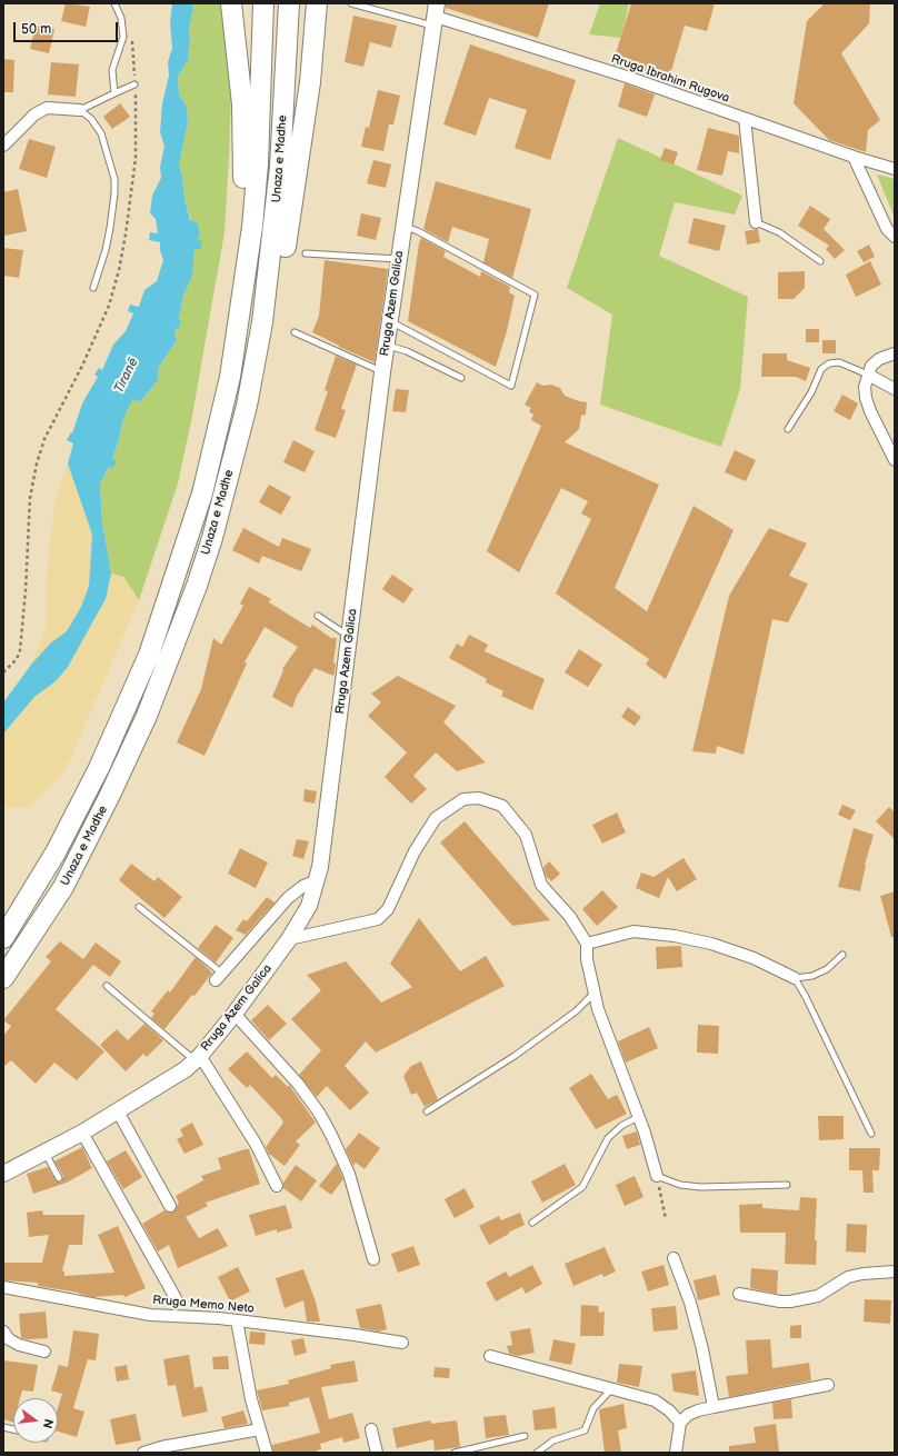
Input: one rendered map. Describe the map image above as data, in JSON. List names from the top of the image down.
{
  "streets": {
    "highway": ["Unaza e Madhe"],
    "main road": ["Rruga Azem Galica"],
    "street": ["Rruga Ibrahim Rugova", "Rruga Memo Neto"]
  },
  "crossings": [
    ["Rruga Ibrahim Rugova", "Rruga Azem Galica"]
  ],
  "water": ["Tiranë"],
  "scale_bar": "50 m",
  "north": "right"
}
